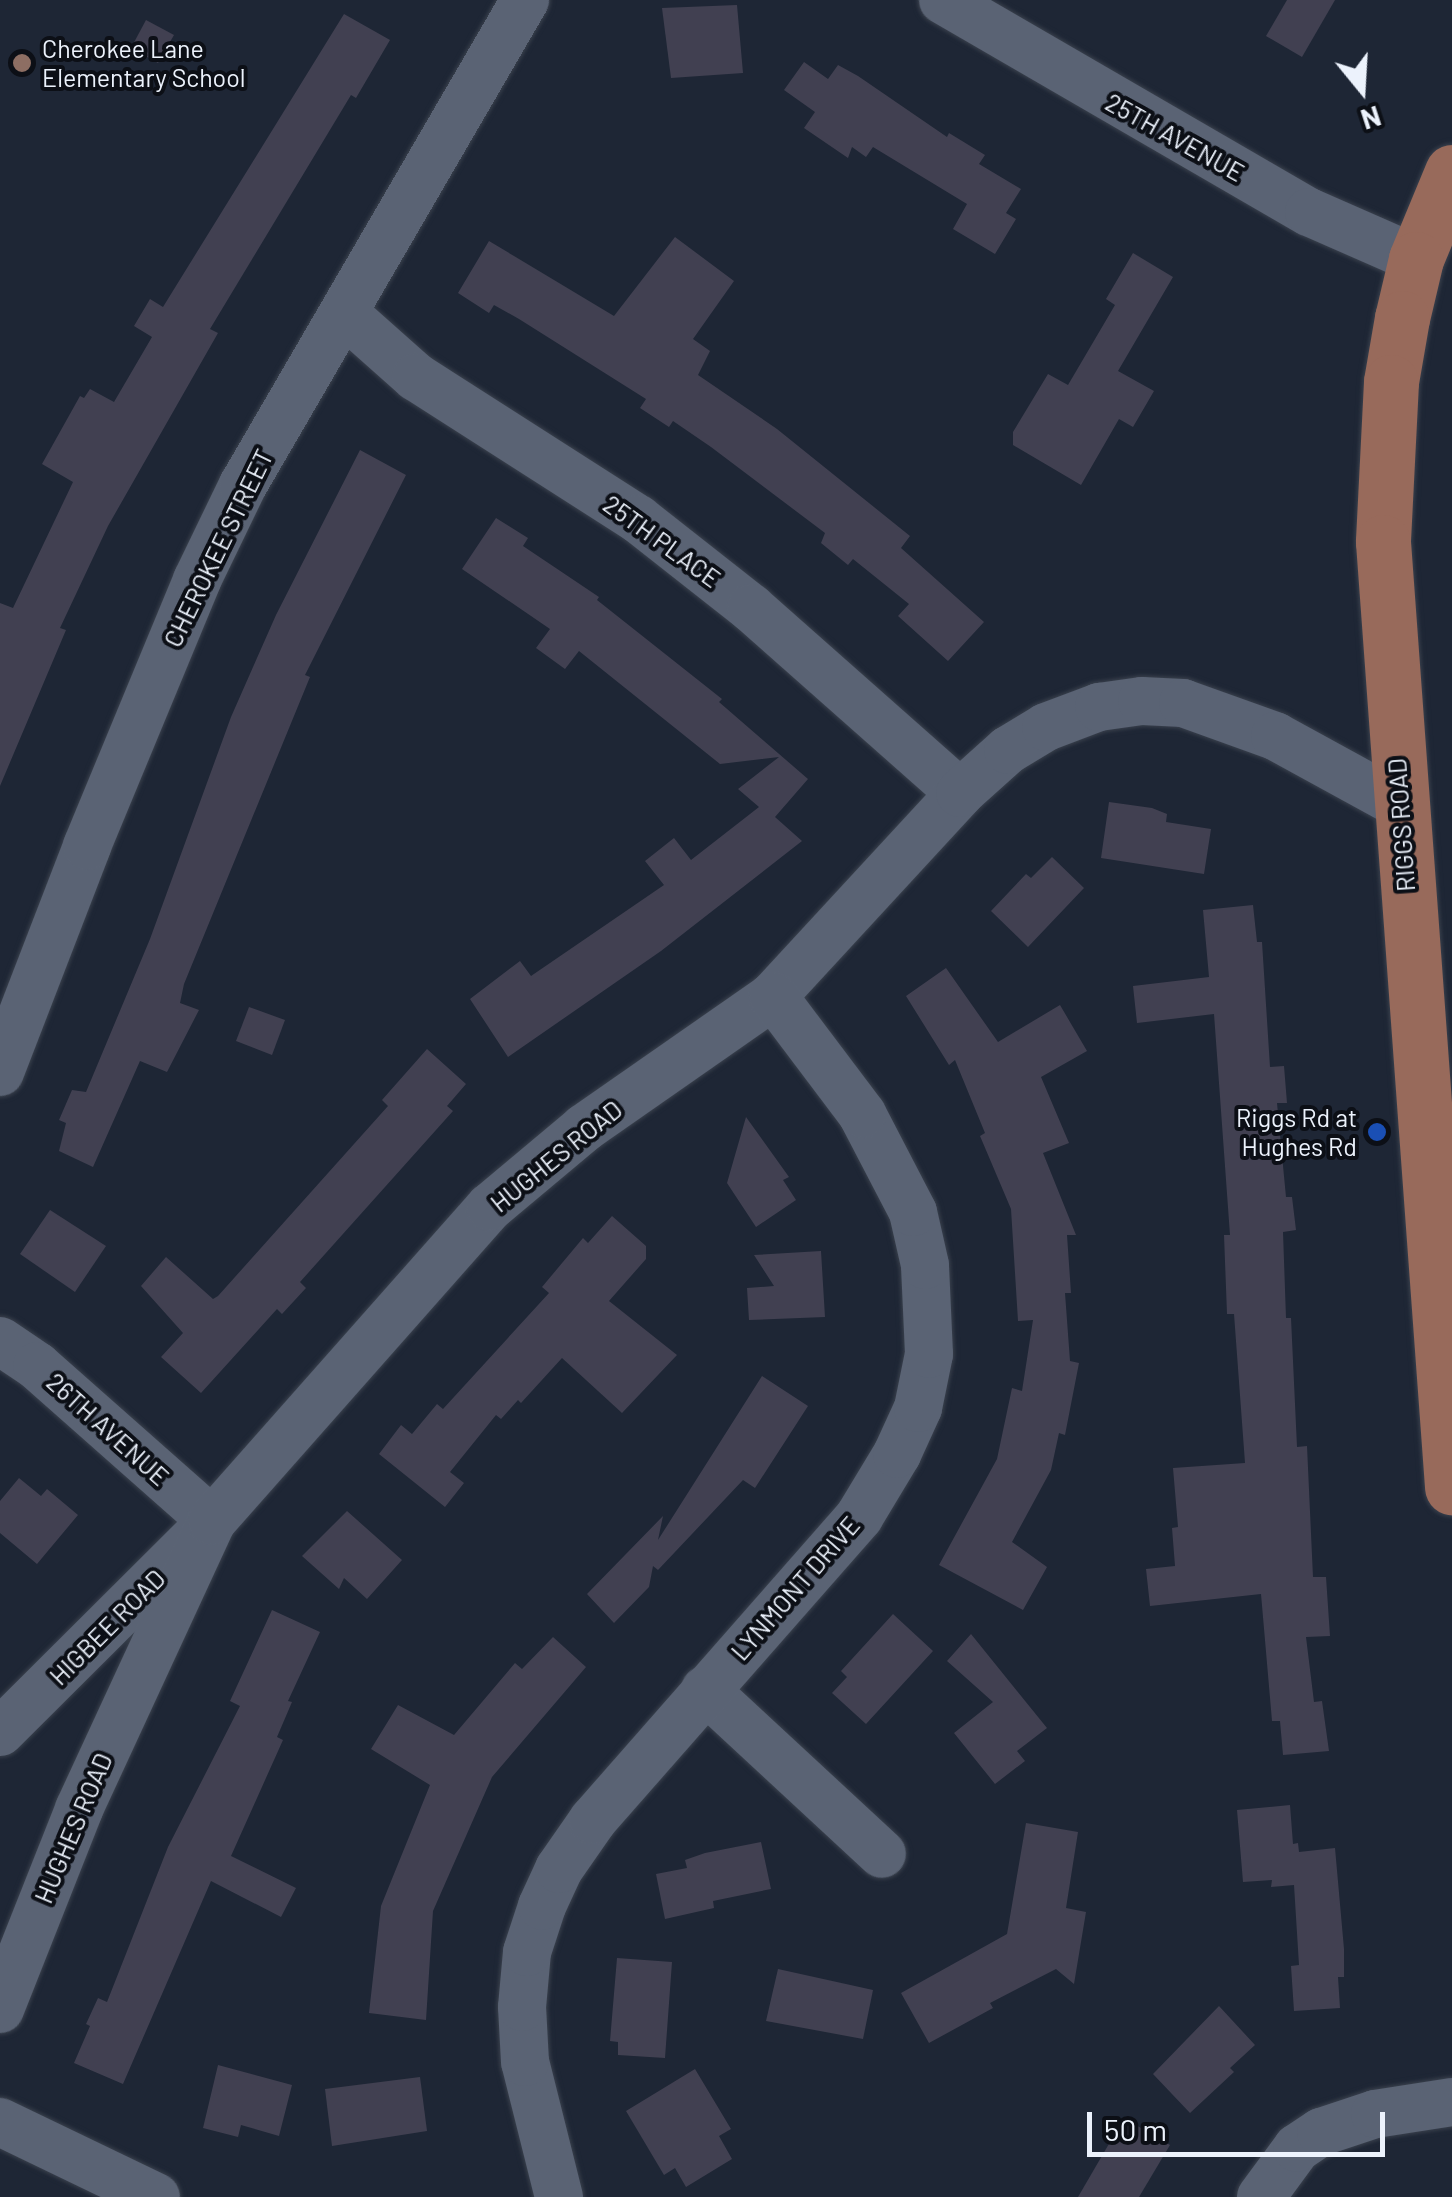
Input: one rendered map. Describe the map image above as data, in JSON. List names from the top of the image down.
{
  "streets": {
    "main road": ["RIGGS ROAD"],
    "street": [
      "25TH AVENUE",
      "25TH PLACE",
      "CHEROKEE STREET",
      "HUGHES ROAD",
      "26TH AVENUE",
      "LYNMONT DRIVE",
      "HIGBEE ROAD"
    ]
  },
  "crossings": [
    ["25TH AVENUE", "RIGGS ROAD"],
    ["25TH PLACE", "CHEROKEE STREET"],
    ["25TH PLACE", "HUGHES ROAD"],
    ["RIGGS ROAD", "HUGHES ROAD"],
    ["HUGHES ROAD", "26TH AVENUE"],
    ["HUGHES ROAD", "LYNMONT DRIVE"],
    ["HUGHES ROAD", "HIGBEE ROAD"],
    ["26TH AVENUE", "HIGBEE ROAD"]
  ],
  "places": ["Cherokee Lane Elementary School", "Riggs Rd at Hughes Rd"],
  "scale_bar": "50 m",
  "north": "bottom"
}
